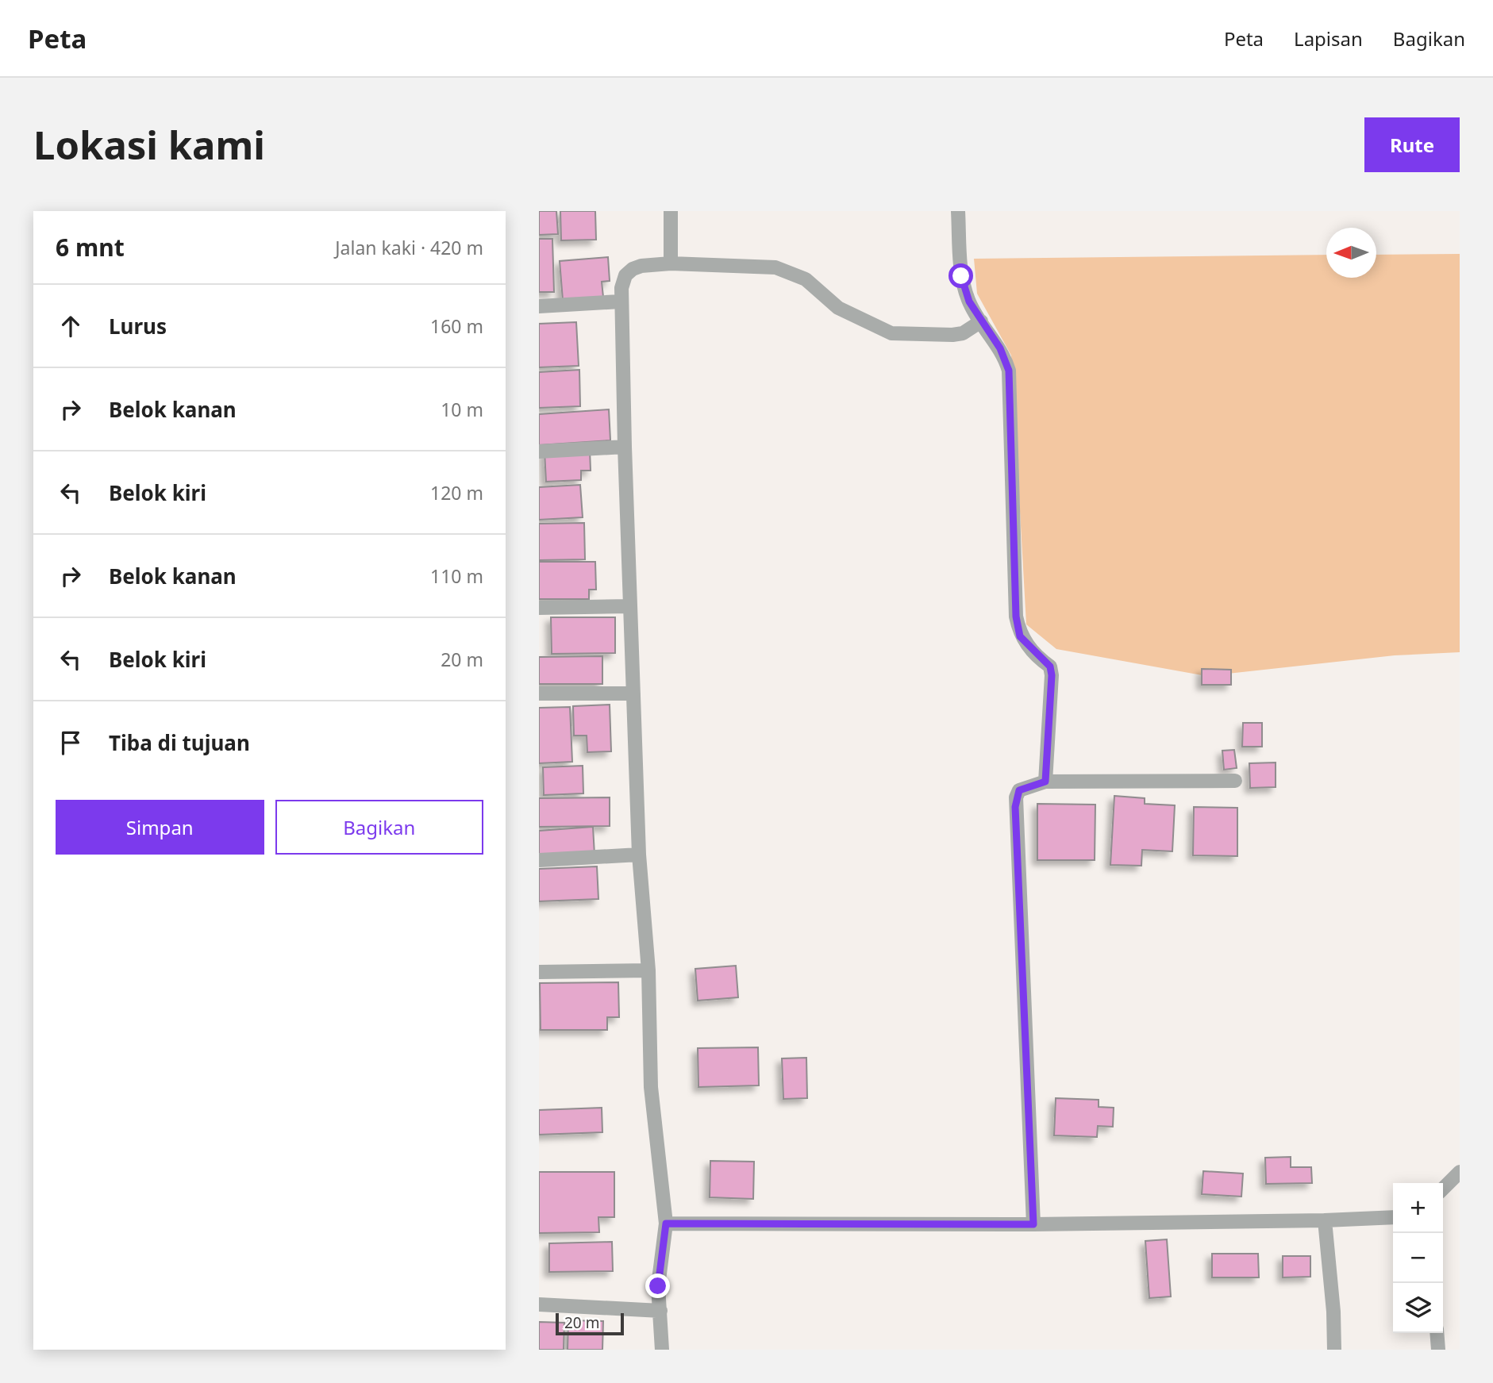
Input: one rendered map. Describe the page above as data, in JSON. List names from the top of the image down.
{
  "scale_bar": "20 m",
  "north": "left",
  "page": {
    "header": "Peta",
    "nav": ["Peta", "Lapisan", "Bagikan"],
    "buttons": [
      "Rute",
      ["Simpan", "Bagikan"]
    ],
    "title": "Lokasi kami",
    "heading": ["6 mnt", "Jalan kaki · 420 m"],
    "list": [
      ["Lurus", "160 m"],
      ["Belok kanan", "10 m"],
      ["Belok kiri", "120 m"],
      ["Belok kanan", "110 m"],
      ["Belok kiri", "20 m"],
      "Tiba di tujuan"
    ],
    "map_buttons": ["+", "−"],
    "scale": "20 m"
  }
}
